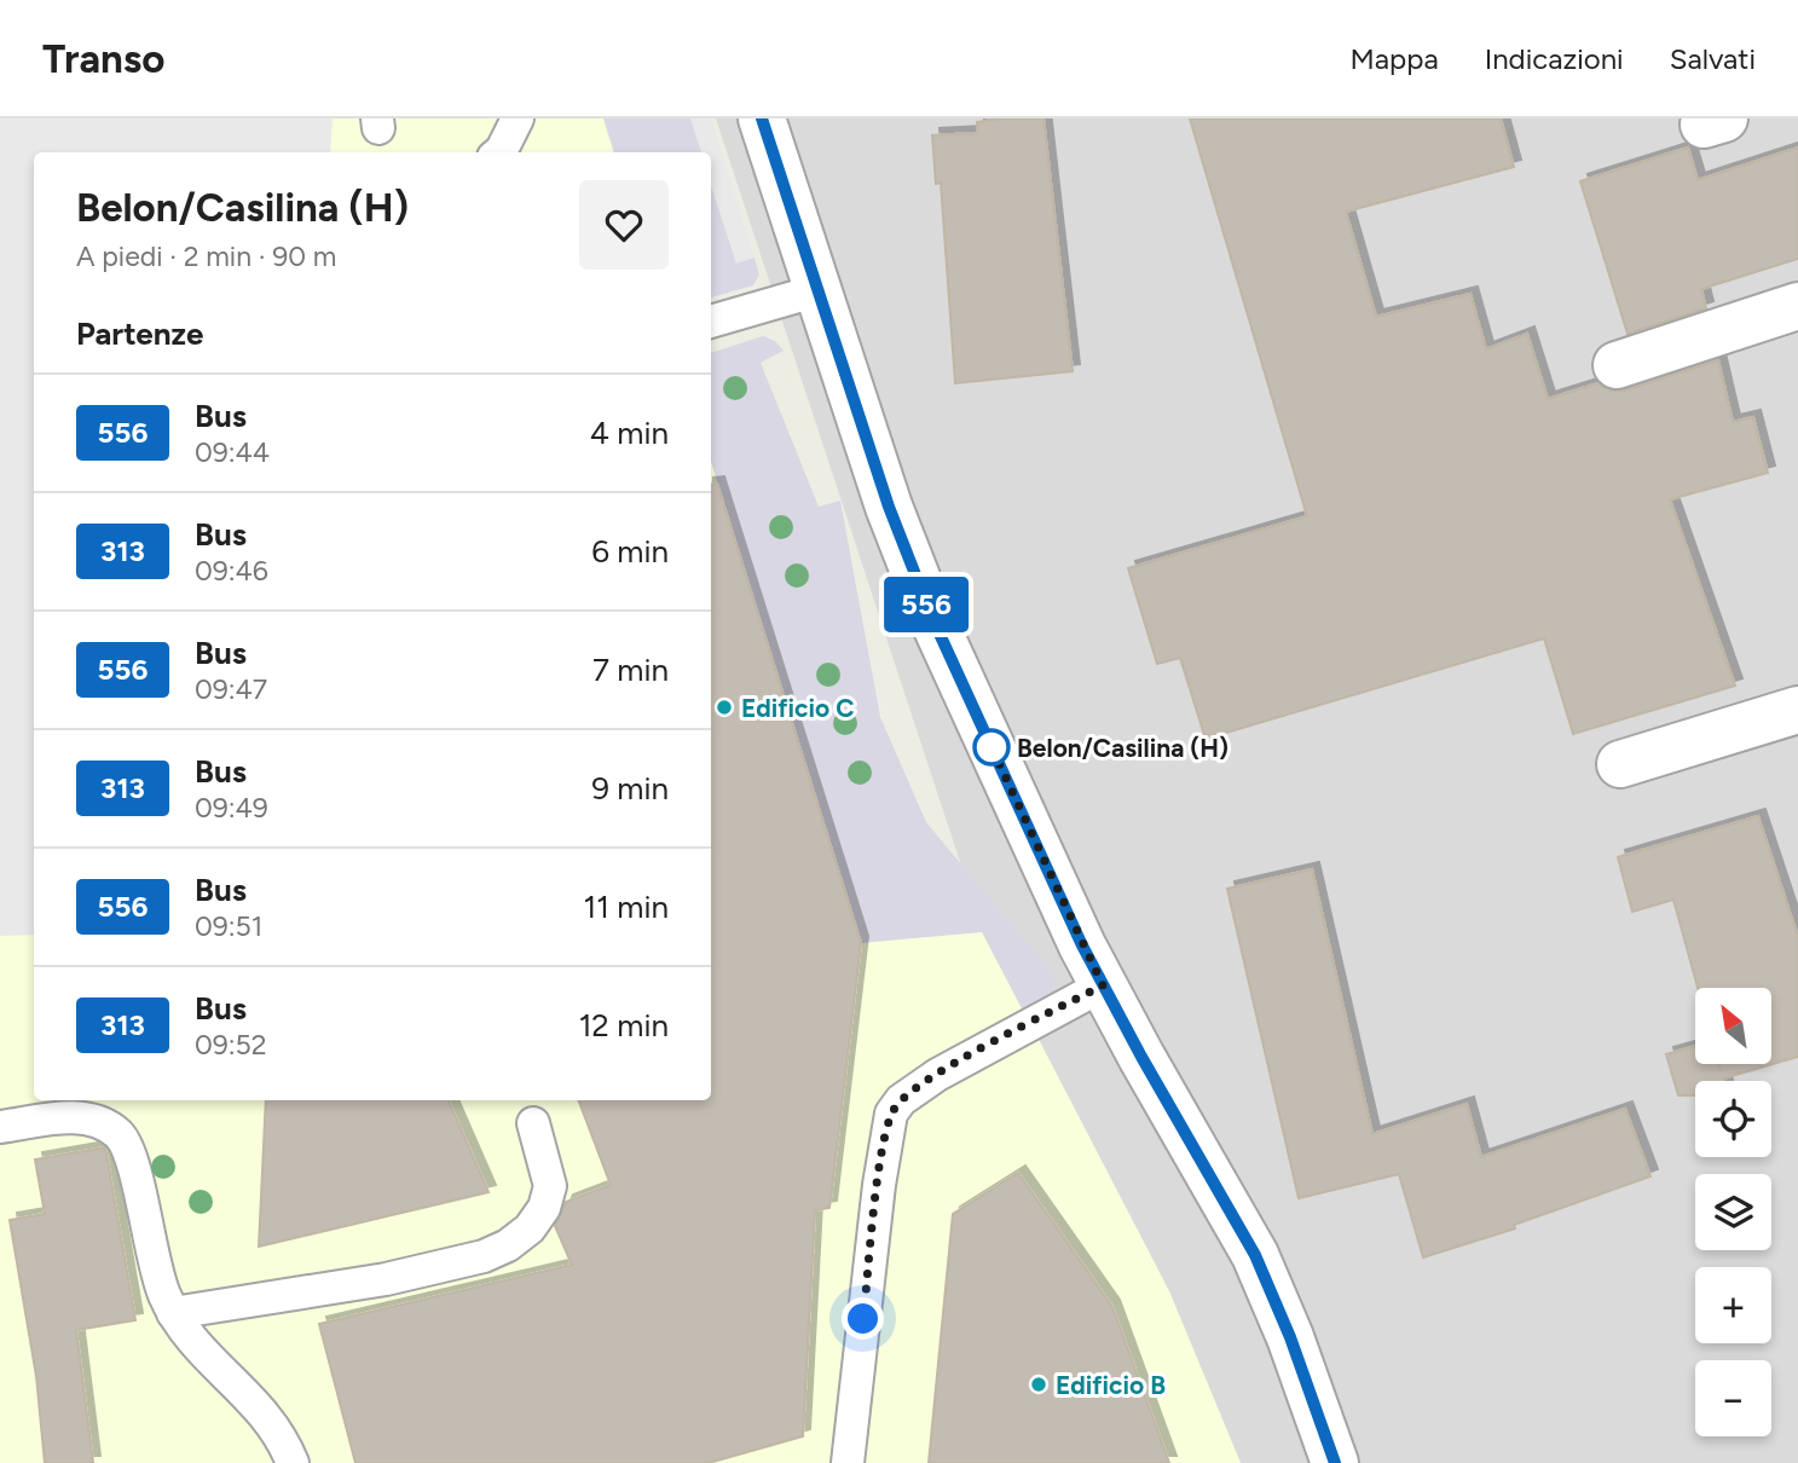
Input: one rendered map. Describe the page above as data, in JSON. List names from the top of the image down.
{
  "places": ["Edificio C", "Belon/Casilina (H)", "Edificio B"],
  "lines": ["bus line 556"],
  "north": "top left",
  "page": {
    "header": "Transo",
    "nav": ["Mappa", "Indicazioni", "Salvati"],
    "on_map": "556",
    "heading": [
      ["Belon/Casilina (H)", "A piedi · 2 min · 90 m"],
      "Partenze"
    ],
    "list": [
      {
        "mark": "556",
        "name": "Bus",
        "note": "09:44",
        "value": "4 min"
      },
      {
        "mark": "313",
        "name": "Bus",
        "note": "09:46",
        "value": "6 min"
      },
      {
        "mark": "556",
        "name": "Bus",
        "note": "09:47",
        "value": "7 min"
      },
      {
        "mark": "313",
        "name": "Bus",
        "note": "09:49",
        "value": "9 min"
      },
      {
        "mark": "556",
        "name": "Bus",
        "note": "09:51",
        "value": "11 min"
      },
      {
        "mark": "313",
        "name": "Bus",
        "note": "09:52",
        "value": "12 min"
      }
    ],
    "map_buttons": ["+", "−"]
  }
}
